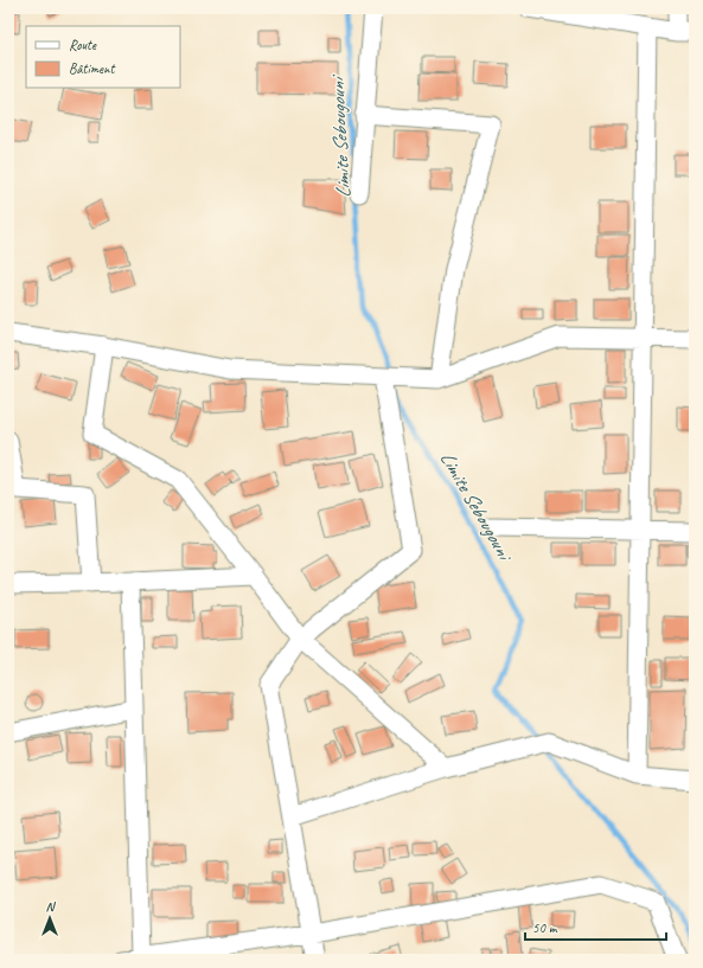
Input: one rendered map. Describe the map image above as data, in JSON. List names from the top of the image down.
{
  "water": ["Limite Sebougouni"],
  "legend": ["Route", "Bâtiment"],
  "scale_bar": "50 m",
  "north": "top"
}
